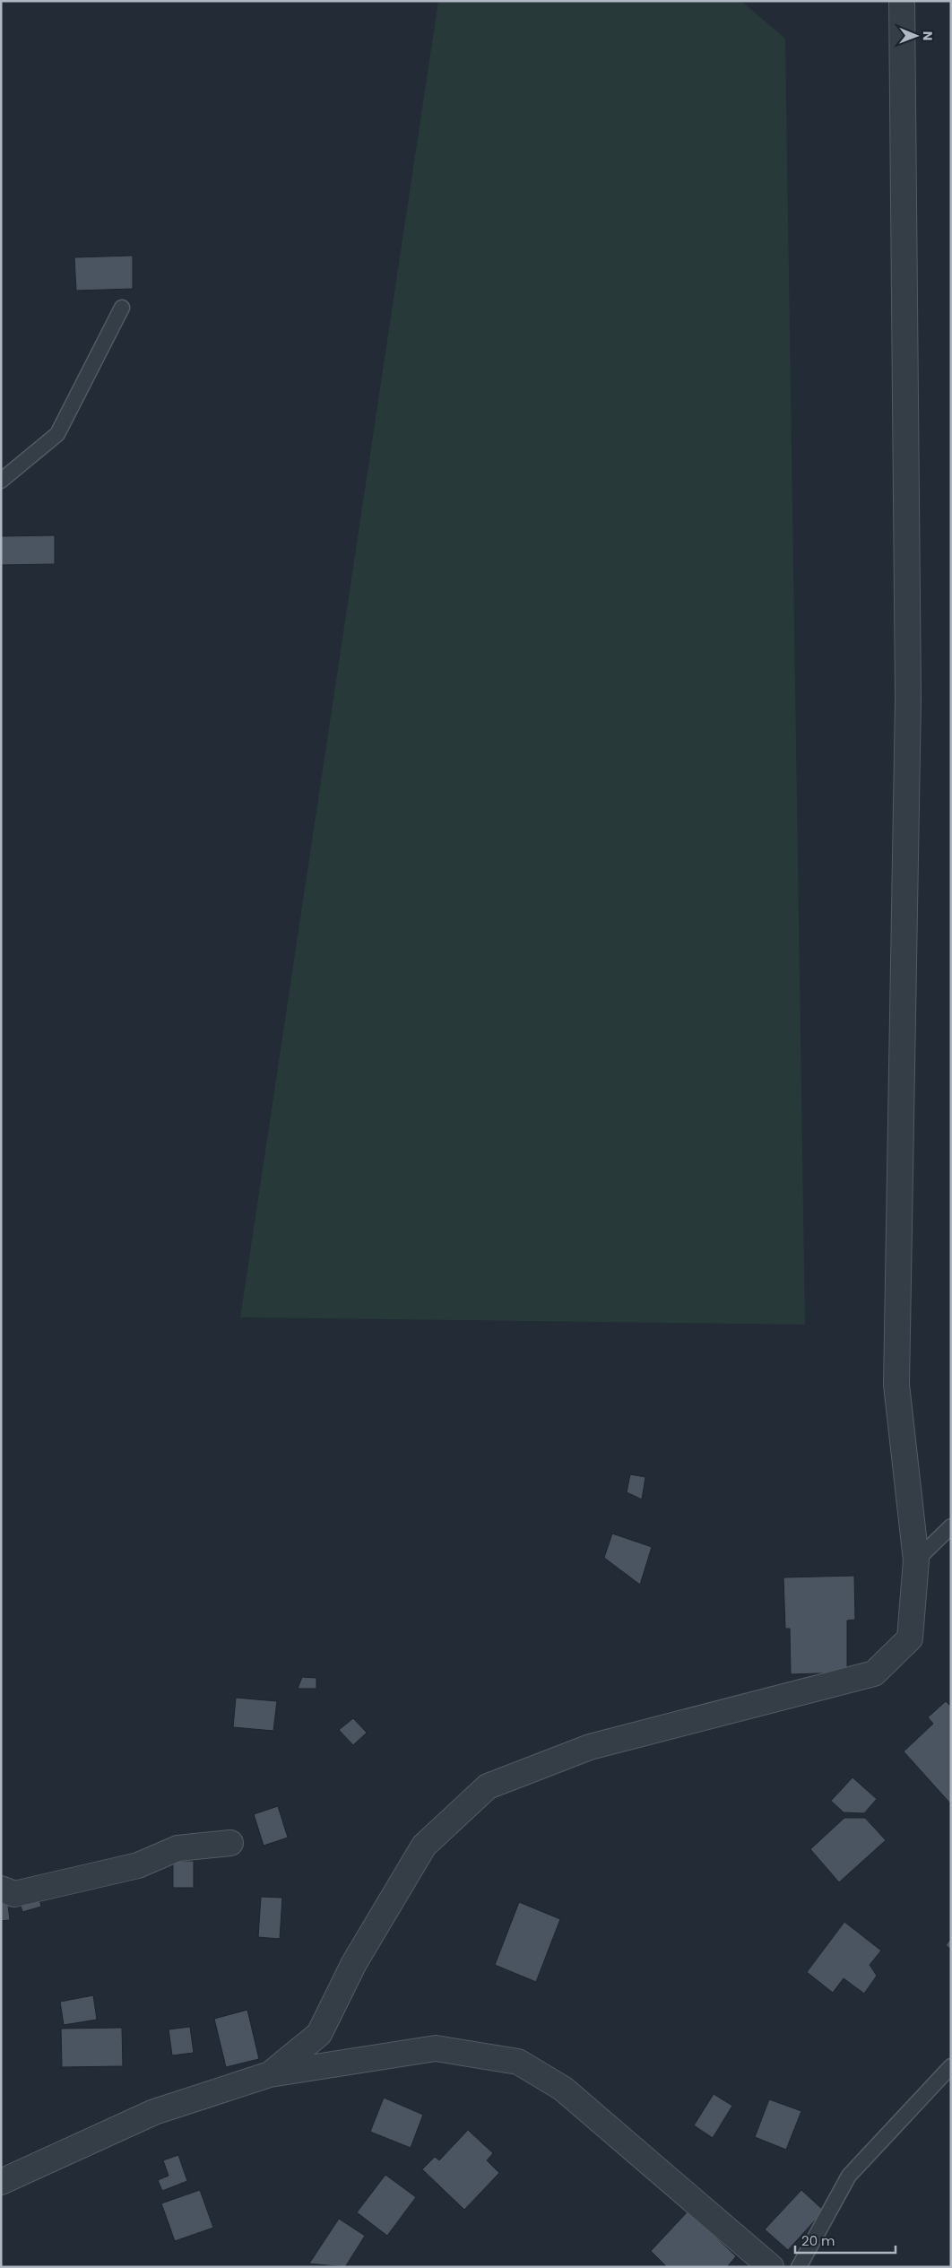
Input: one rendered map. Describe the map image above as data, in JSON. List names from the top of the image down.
{
  "scale_bar": "20 m",
  "north": "right"
}
